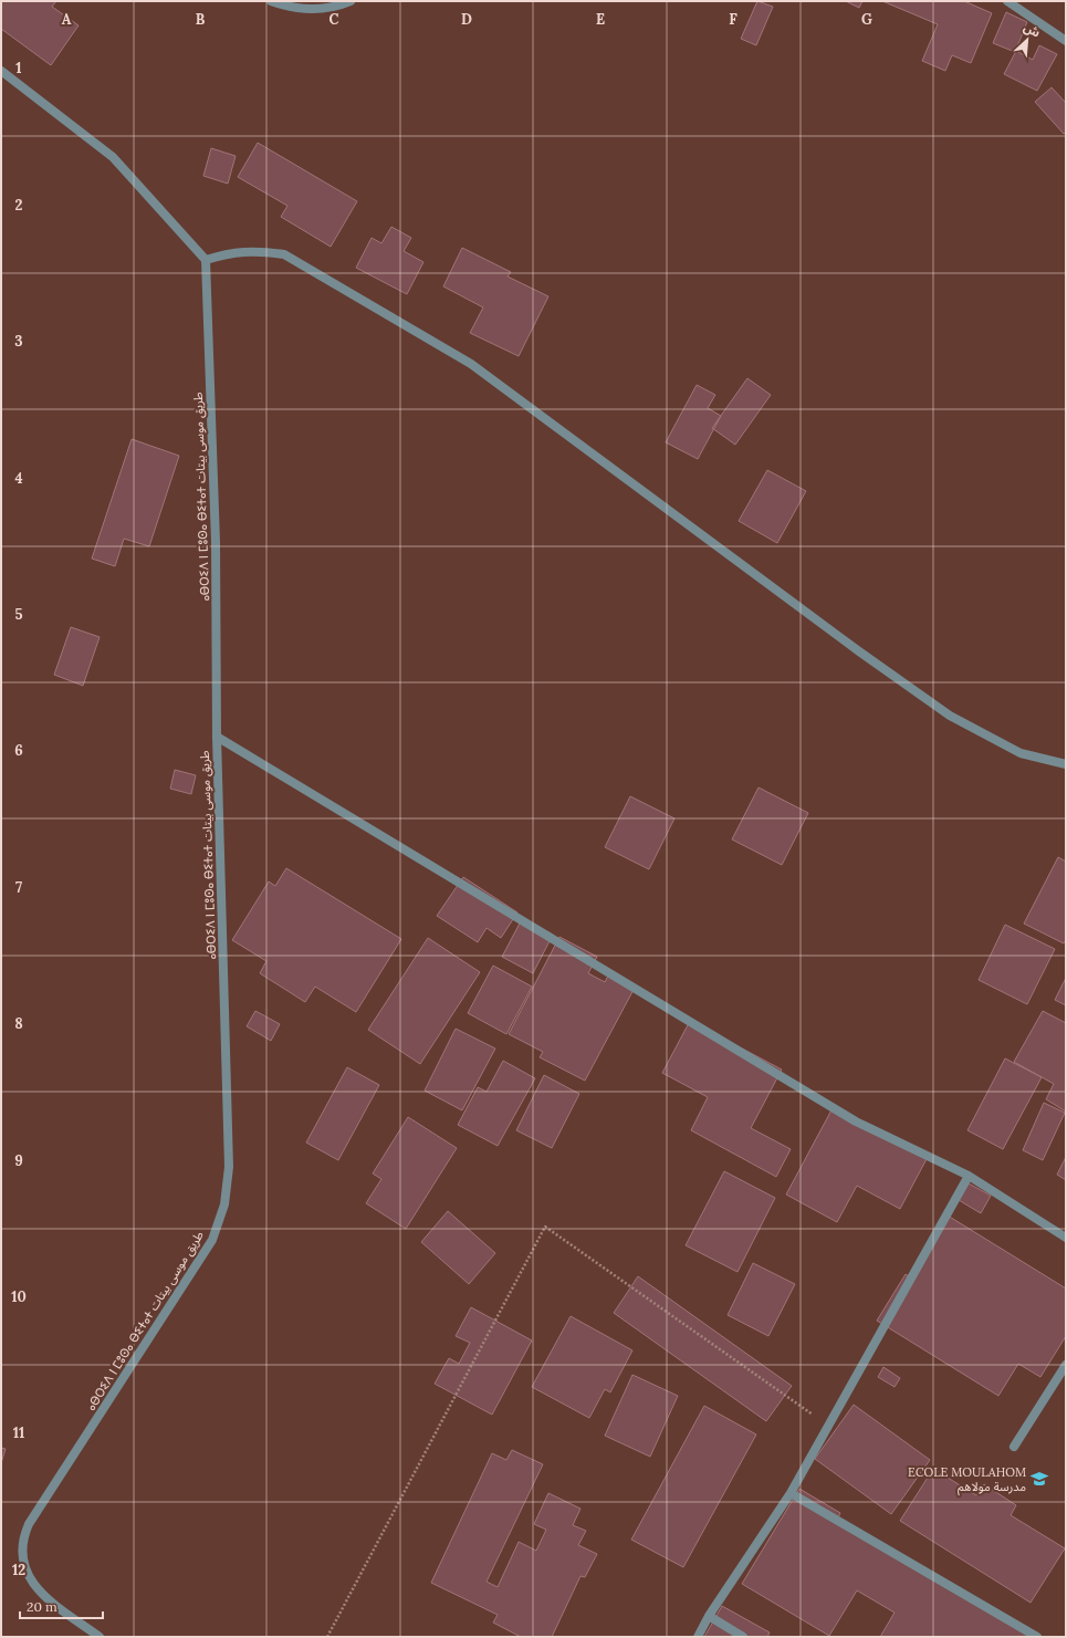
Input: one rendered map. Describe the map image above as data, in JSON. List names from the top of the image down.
{
  "streets": {
    "street": ["ⴰⴱⵔⵉⴷ ⵏ ⵎⵓⵙⴰ ⴱⵉⵜⴰⵜ طريق موسى بيتات"]
  },
  "places": {
    "school or university": ["ECOLE MOULAHOM مدرسة مولاهم"]
  },
  "scale_bar": "20 m",
  "north": "top right",
  "grid": {
    "columns": [
      "A",
      "B",
      "C",
      "D",
      "E",
      "F",
      "G"
    ],
    "rows": [
      "1",
      "2",
      "3",
      "4",
      "5",
      "6",
      "7",
      "8",
      "9",
      "10",
      "11",
      "12"
    ]
  }
}
